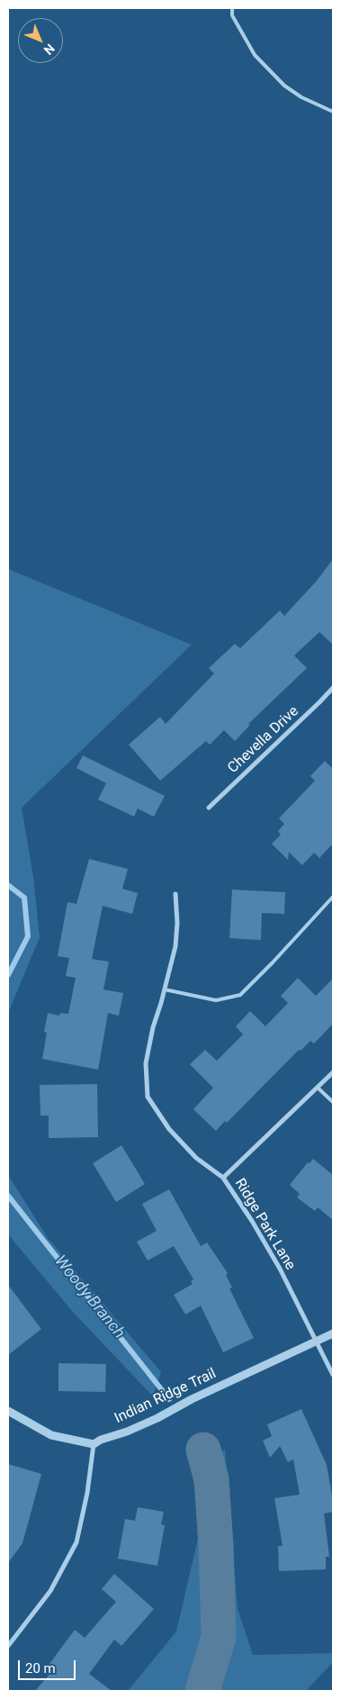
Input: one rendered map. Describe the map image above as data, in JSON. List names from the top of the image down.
{
  "streets": {
    "street": ["Chevella Drive", "Ridge Park Lane", "Indian Ridge Trail"]
  },
  "crossings": [
    ["Ridge Park Lane", "Indian Ridge Trail"]
  ],
  "water": ["Woody Branch"],
  "scale_bar": "20 m",
  "north": "bottom right"
}
